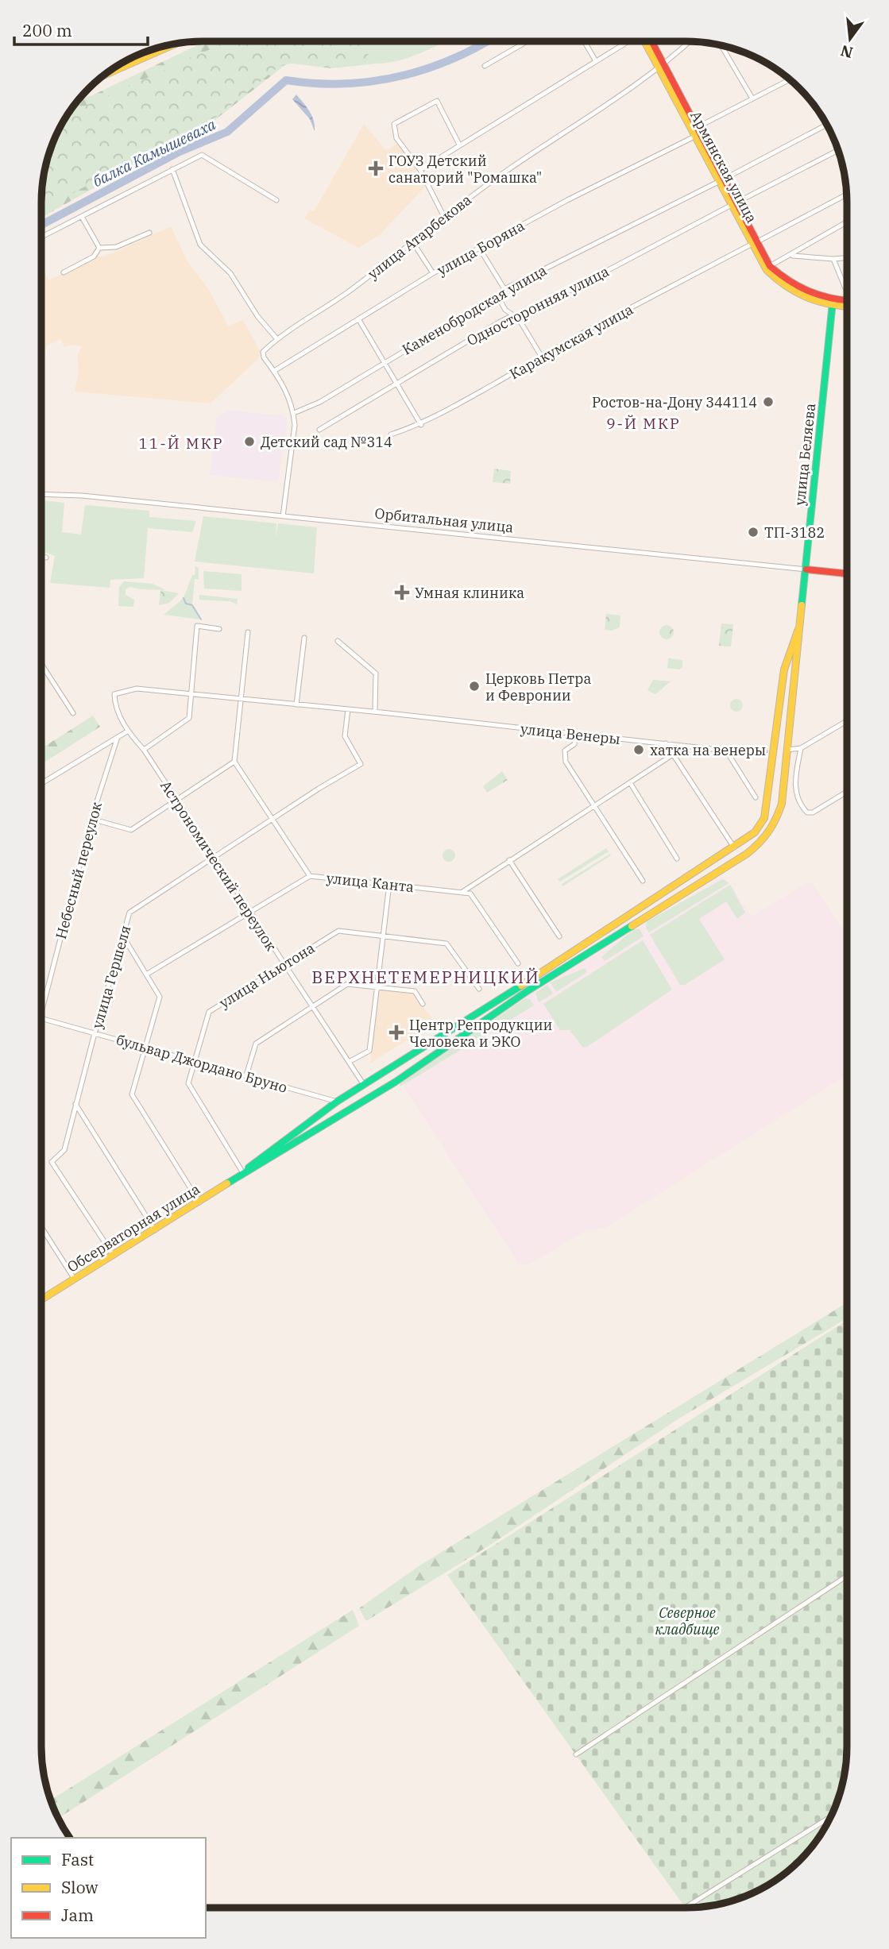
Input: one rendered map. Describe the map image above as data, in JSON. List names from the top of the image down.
{
  "streets": {
    "main road": [
      "Армянская улица",
      "улица Беляева",
      "Орбитальная улица",
      "Обсерваторная улица"
    ],
    "street": [
      "улица Атарбекова",
      "улица Боряна",
      "Односторонняя улица",
      "Каменобродская улица",
      "Каракумская улица",
      "улица Венеры",
      "Астрономический переулок",
      "Небесный переулок",
      "улица Канта",
      "улица Ньютона",
      "улица Гершеля",
      "бульвар Джордано Бруно"
    ]
  },
  "crossings": [
    ["Армянская улица", "улица Атарбекова"],
    ["Армянская улица", "улица Боряна"],
    ["Армянская улица", "Односторонняя улица"],
    ["Армянская улица", "Каменобродская улица"],
    ["Армянская улица", "Каракумская улица"],
    ["улица Атарбекова", "улица Боряна"],
    ["улица Беляева", "Орбитальная улица"],
    ["улица Беляева", "Обсерваторная улица"],
    ["Орбитальная улица", "Обсерваторная улица"],
    ["улица Венеры", "Астрономический переулок"],
    ["улица Венеры", "улица Гершеля"],
    ["Астрономический переулок", "улица Канта"],
    ["Астрономический переулок", "улица Ньютона"],
    ["Астрономический переулок", "улица Гершеля"],
    ["Астрономический переулок", "Обсерваторная улица"],
    ["улица Ньютона", "бульвар Джордано Бруно"],
    ["улица Ньютона", "Обсерваторная улица"],
    ["улица Гершеля", "бульвар Джордано Бруно"],
    ["улица Гершеля", "Обсерваторная улица"],
    ["бульвар Джордано Бруно", "Обсерваторная улица"]
  ],
  "districts": ["9-Й МКР", "11-Й МКР", "ВЕРХНЕТЕМЕРНИЦКИЙ"],
  "water": ["балка Камышеваха"],
  "parks": ["Северное кладбище"],
  "places": {
    "health": ["ГОУЗ Детский санаторий \"Ромашка\"", "Умная клиника", "Центр Репродукции Человека и ЭКО"],
    "other": [
      "Ростов-на-Дону 344114",
      "Детский сад №314",
      "ТП-3182",
      "Церковь Петра и Февронии",
      "хатка на венеры"
    ]
  },
  "legend": ["Fast", "Slow", "Jam"],
  "scale_bar": "200 m",
  "north": "bottom"
}
